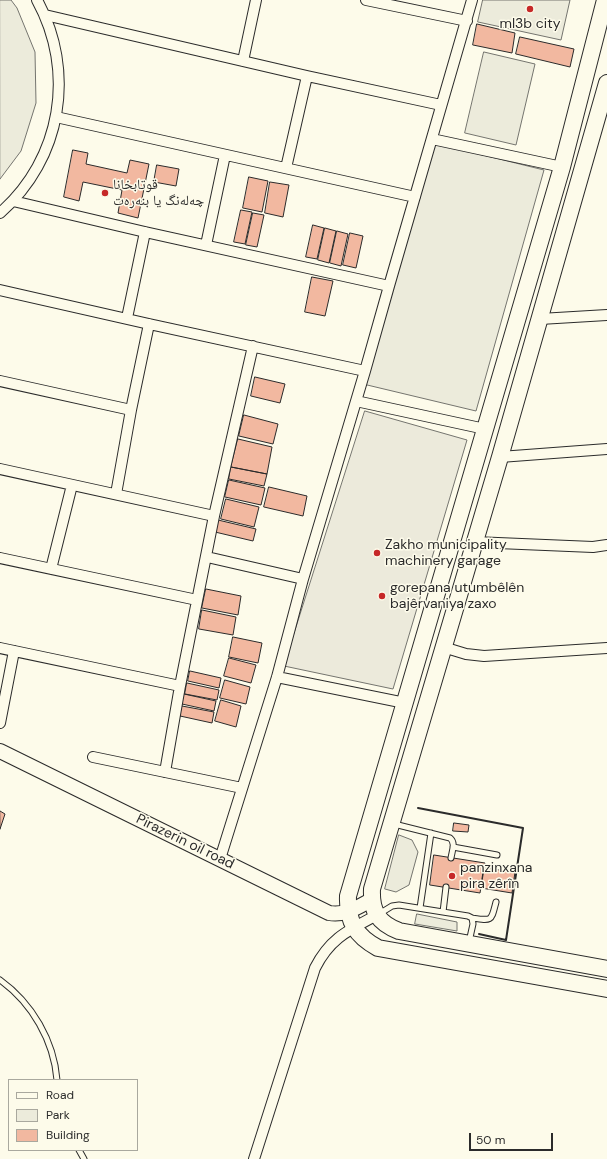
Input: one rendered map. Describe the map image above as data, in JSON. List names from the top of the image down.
{
  "streets": {
    "main road": ["Pirazerin oil road"]
  },
  "places": [
    "ml3b city",
    "قوتابخانا چەلەنگ یا بنەرەت",
    "Zakho municipality machinery garage",
    "gorepana utumbêlên bajêrvaniya zaxo",
    "panzinxana pira zêrîn"
  ],
  "legend": ["Road", "Park", "Building"],
  "scale_bar": "50 m"
}
